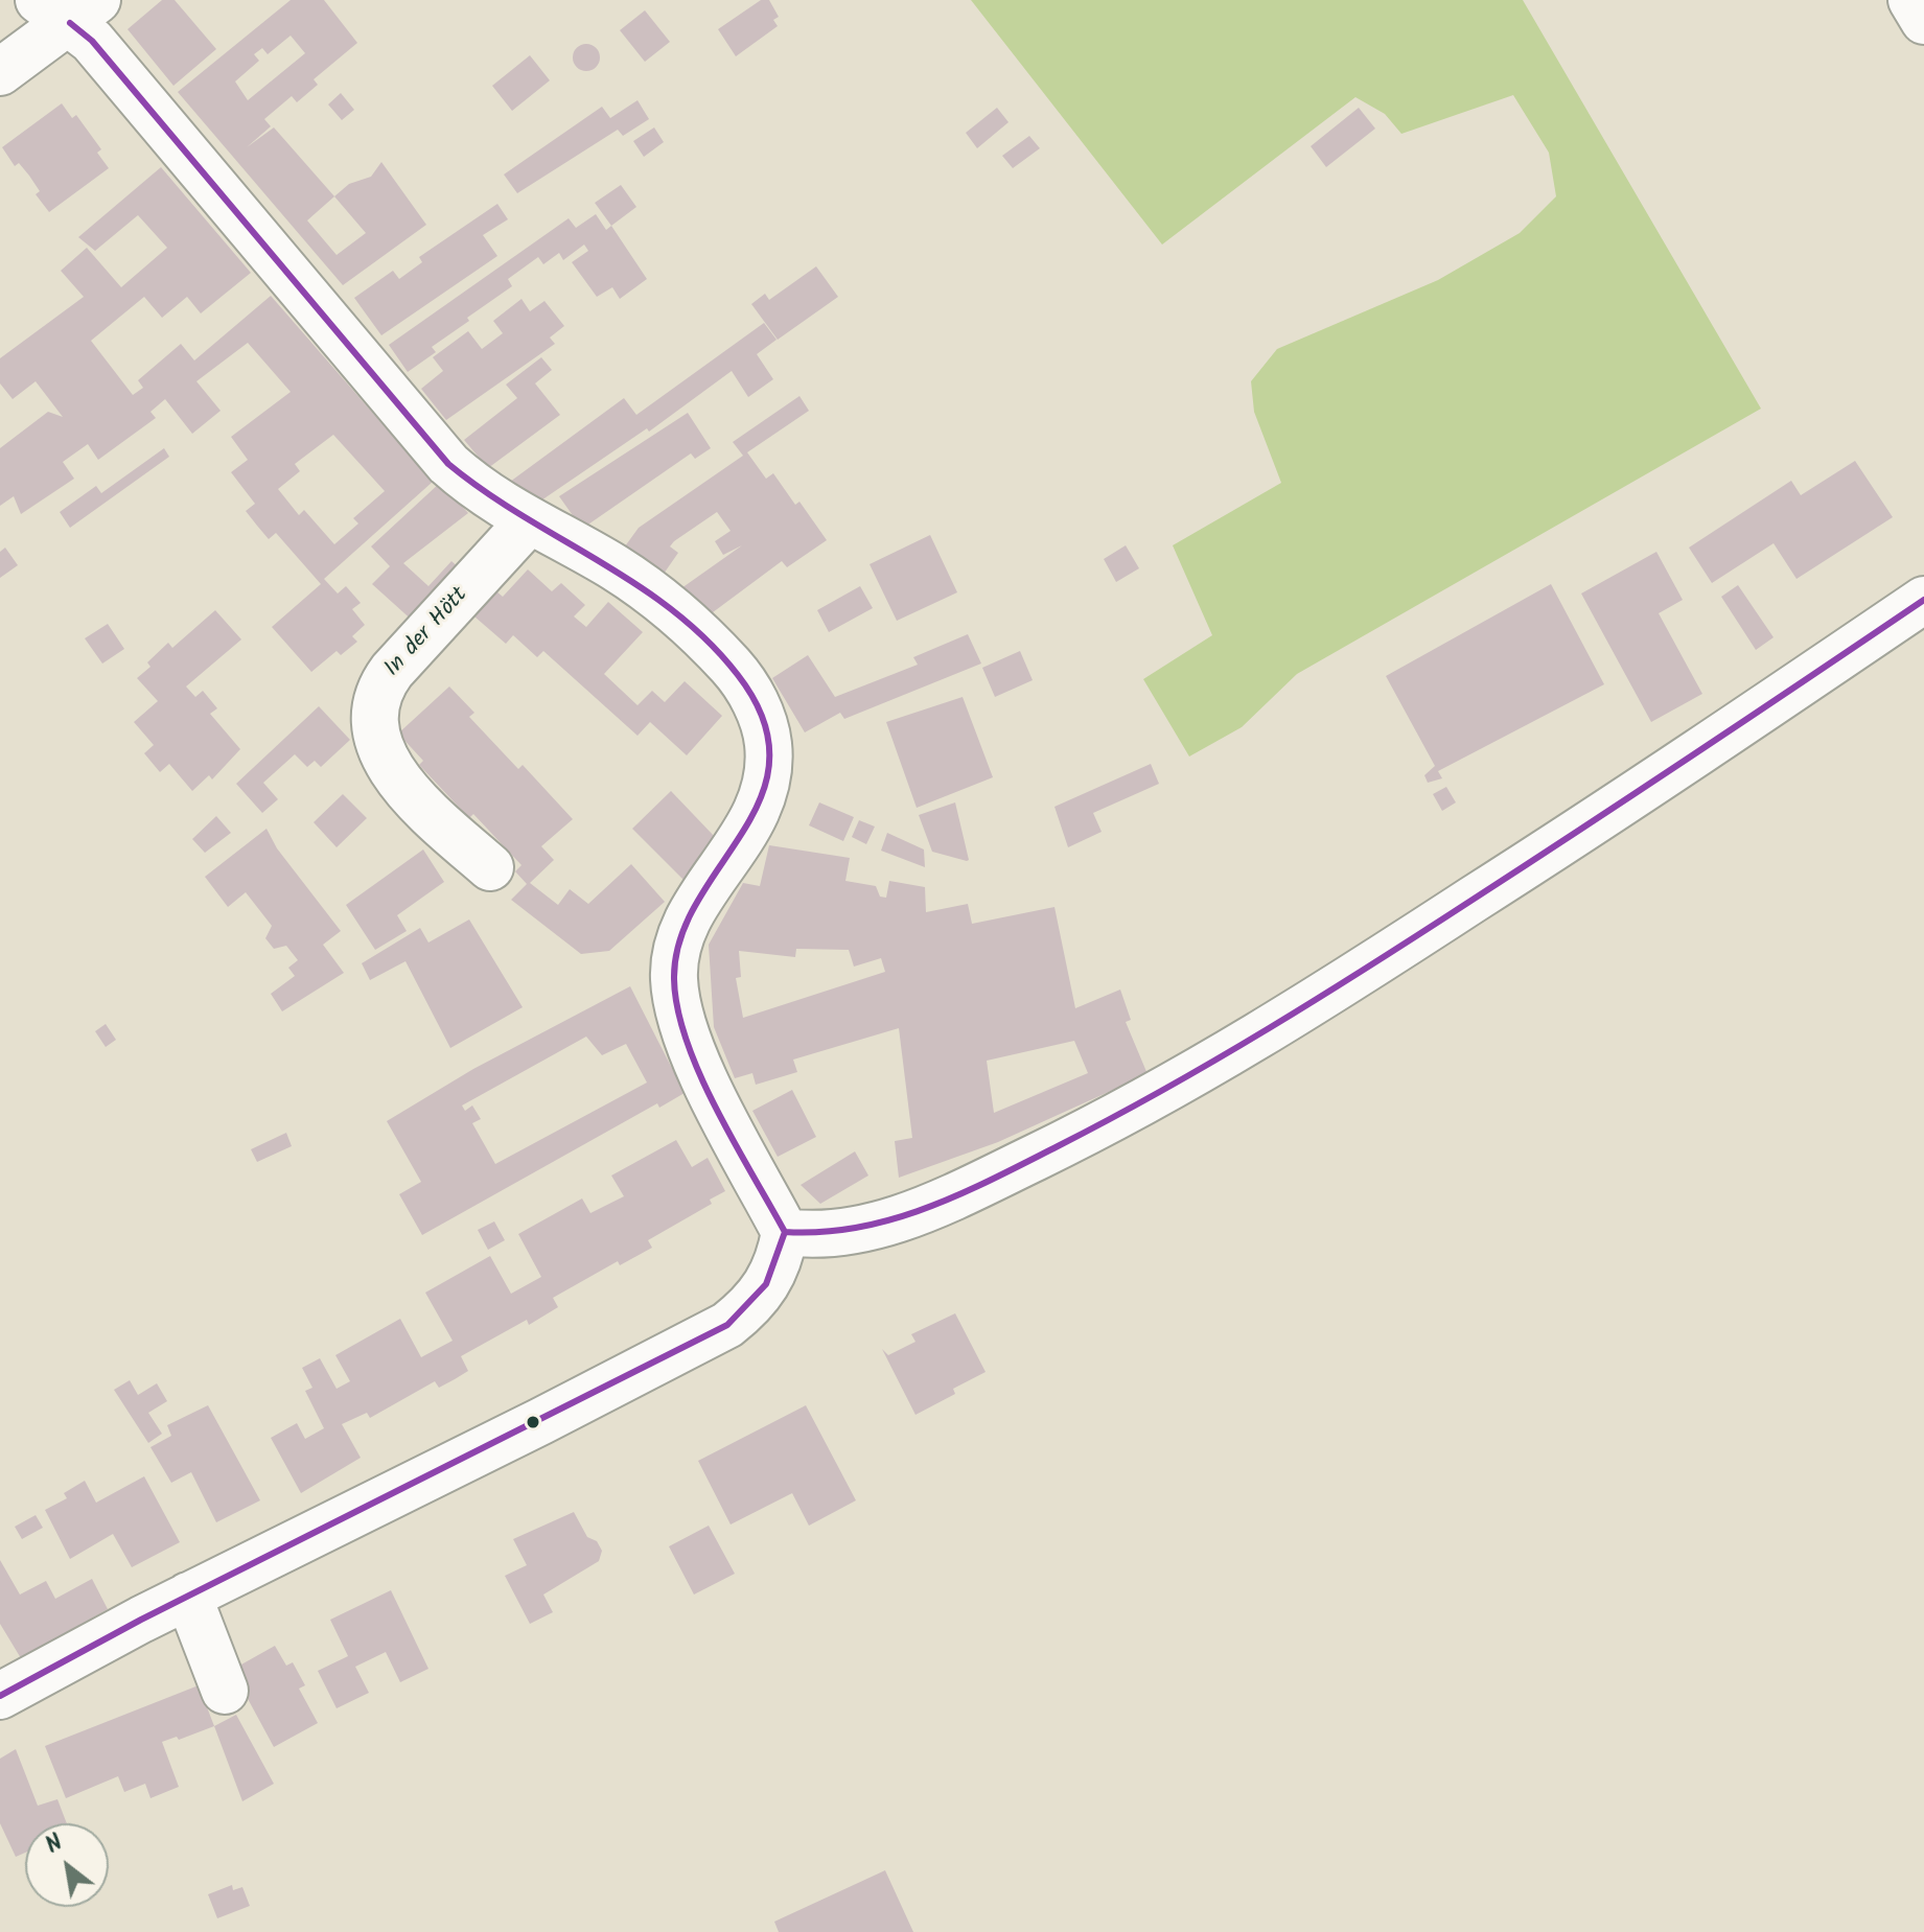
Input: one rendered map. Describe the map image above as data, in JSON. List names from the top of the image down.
{
  "streets": {
    "street": ["In der Hött"]
  },
  "north": "top left"
}
